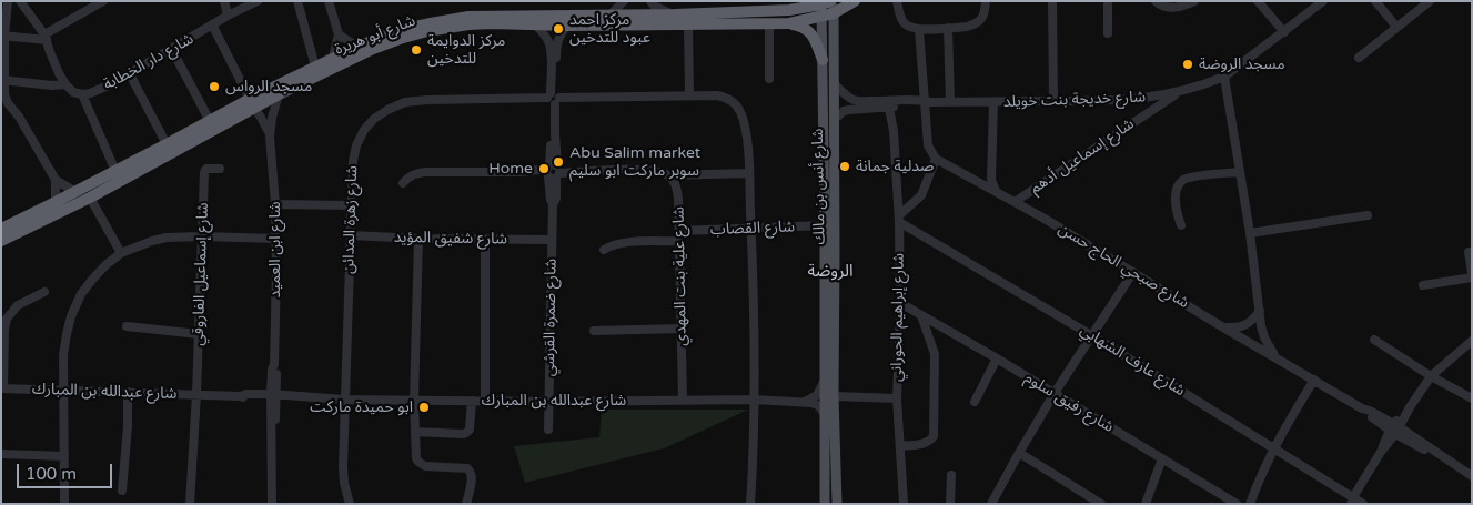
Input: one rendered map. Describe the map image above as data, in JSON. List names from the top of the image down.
{
  "streets": {
    "highway": ["شارع أبو هريرة"],
    "main road": ["شارع أنس بن مالك"],
    "street": [
      "شارع دار الخطابة",
      "شارع خديجة بنت خويلد",
      "شارع إسماعيل أدهم",
      "شارع زهرة المدائن",
      "شارع القصاب",
      "شارع شفيق المؤيد",
      "شارع ابن العميد",
      "شارع صبحي الحاج حسن",
      "شارع إسماعيل الفاروقي",
      "شارع علية بنت المهدي",
      "شارع ضمرة القرشي",
      "شارع إبراهيم الحوراني",
      "شارع عارف الشهابي",
      "شارع عبدالله بن المبارك",
      "شارع رفيق سلوم"
    ]
  },
  "crossings": [
    ["شارع أبو هريرة", "شارع أنس بن مالك"],
    ["شارع أبو هريرة", "شارع ابن العميد"],
    ["شارع أبو هريرة", "شارع ضمرة القرشي"],
    ["شارع دار الخطابة", "شارع ابن العميد"],
    ["شارع خديجة بنت خويلد", "شارع إسماعيل أدهم"],
    ["شارع خديجة بنت خويلد", "شارع أنس بن مالك"],
    ["شارع خديجة بنت خويلد", "شارع إبراهيم الحوراني"],
    ["شارع إسماعيل أدهم", "شارع صبحي الحاج حسن"],
    ["شارع أنس بن مالك", "شارع القصاب"],
    ["شارع زهرة المدائن", "شارع القصاب"],
    ["شارع زهرة المدائن", "شارع شفيق المؤيد"],
    ["شارع زهرة المدائن", "شارع ضمرة القرشي"],
    ["شارع زهرة المدائن", "شارع عبدالله بن المبارك"],
    ["شارع القصاب", "شارع علية بنت المهدي"],
    ["شارع شفيق المؤيد", "شارع ضمرة القرشي"],
    ["شارع ابن العميد", "شارع عبدالله بن المبارك"],
    ["شارع إسماعيل الفاروقي", "شارع عبدالله بن المبارك"],
    ["شارع علية بنت المهدي", "شارع عبدالله بن المبارك"],
    ["شارع ضمرة القرشي", "شارع عبدالله بن المبارك"],
    ["شارع إبراهيم الحوراني", "شارع عارف الشهابي"],
    ["شارع إبراهيم الحوراني", "شارع رفيق سلوم"]
  ],
  "districts": ["الروضة"],
  "places": [
    "مركز احمد عبود للتدخين",
    "مركز الدوايمة للتدخين",
    "مسجد الروضة",
    "مسجد الرواس",
    "Abu Salim market سوبر ماركت ابو سليم",
    "صدلية جمانة",
    "Home",
    "ابو حميدة ماركت"
  ],
  "scale_bar": "100 m"
}
